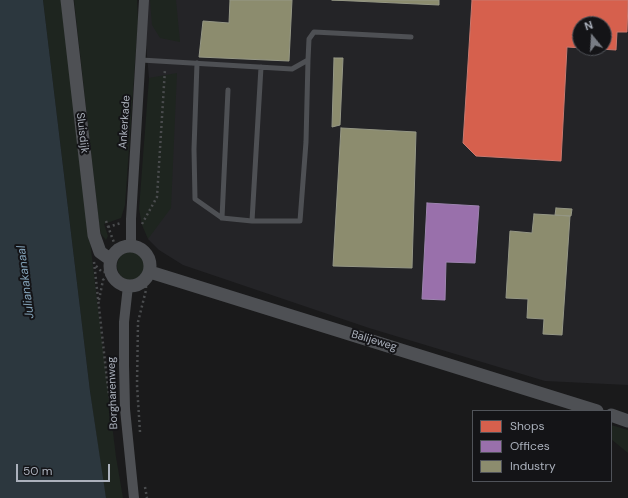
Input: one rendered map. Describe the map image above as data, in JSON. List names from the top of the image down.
{
  "streets": {
    "street": [
      "Ankerkade",
      "Sluisdijk",
      "Balijeweg",
      "Borgharenweg"
    ]
  },
  "crossings": [
    ["Ankerkade", "Sluisdijk"],
    ["Ankerkade", "Balijeweg"],
    ["Ankerkade", "Borgharenweg"],
    ["Sluisdijk", "Balijeweg"],
    ["Sluisdijk", "Borgharenweg"],
    ["Balijeweg", "Borgharenweg"]
  ],
  "water": ["Julianakanaal"],
  "legend": ["Shops", "Offices", "Industry"],
  "scale_bar": "50 m",
  "north": "top"
}
